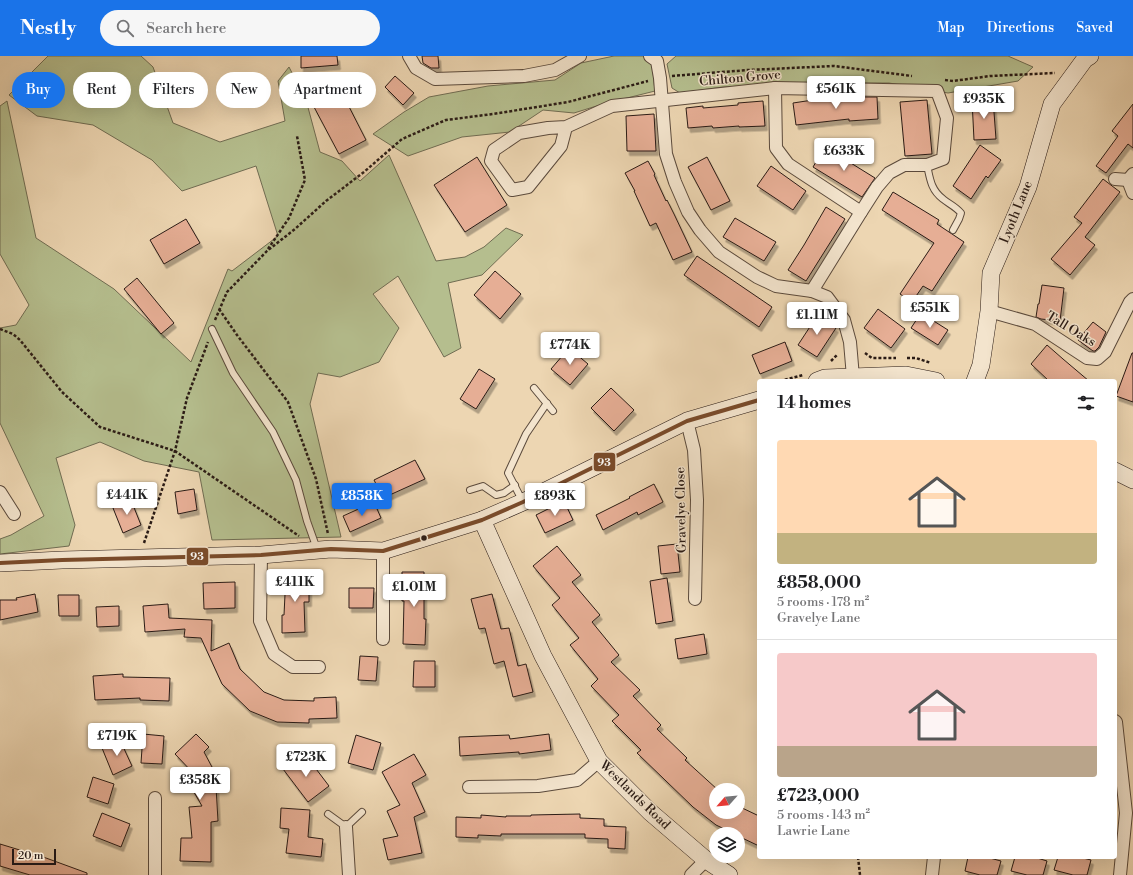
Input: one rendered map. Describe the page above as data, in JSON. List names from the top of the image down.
{
  "streets": {
    "street": [
      "Chilton Grove",
      "Lyoth Lane",
      "Tall Oaks",
      "Gravelye Close",
      "Westlands Road"
    ]
  },
  "crossings": [
    ["Lyoth Lane", "Tall Oaks"]
  ],
  "lines": ["transit line 93"],
  "scale_bar": "20 m",
  "north": "bottom left",
  "page": {
    "header": "Nestly",
    "search": "Search here",
    "nav": ["Map", "Directions", "Saved"],
    "chip": [
      "Buy",
      "Rent",
      "Filters",
      "New",
      "Apartment"
    ],
    "price": [
      "£561K",
      "£935K",
      "£633K",
      "£551K",
      "£1.11M",
      "£774K",
      "£441K",
      "£858K",
      "£893K",
      "£411K",
      "£1.01M",
      "£719K",
      "£723K",
      "£358K"
    ],
    "heading": "14 homes",
    "list": [
      {
        "name": "£858,000",
        "note": "5 rooms · 178 m² · Gravelye Lane"
      },
      {
        "name": "£723,000",
        "note": "5 rooms · 143 m² · Lawrie Lane"
      }
    ],
    "scale": "20 m"
  }
}
